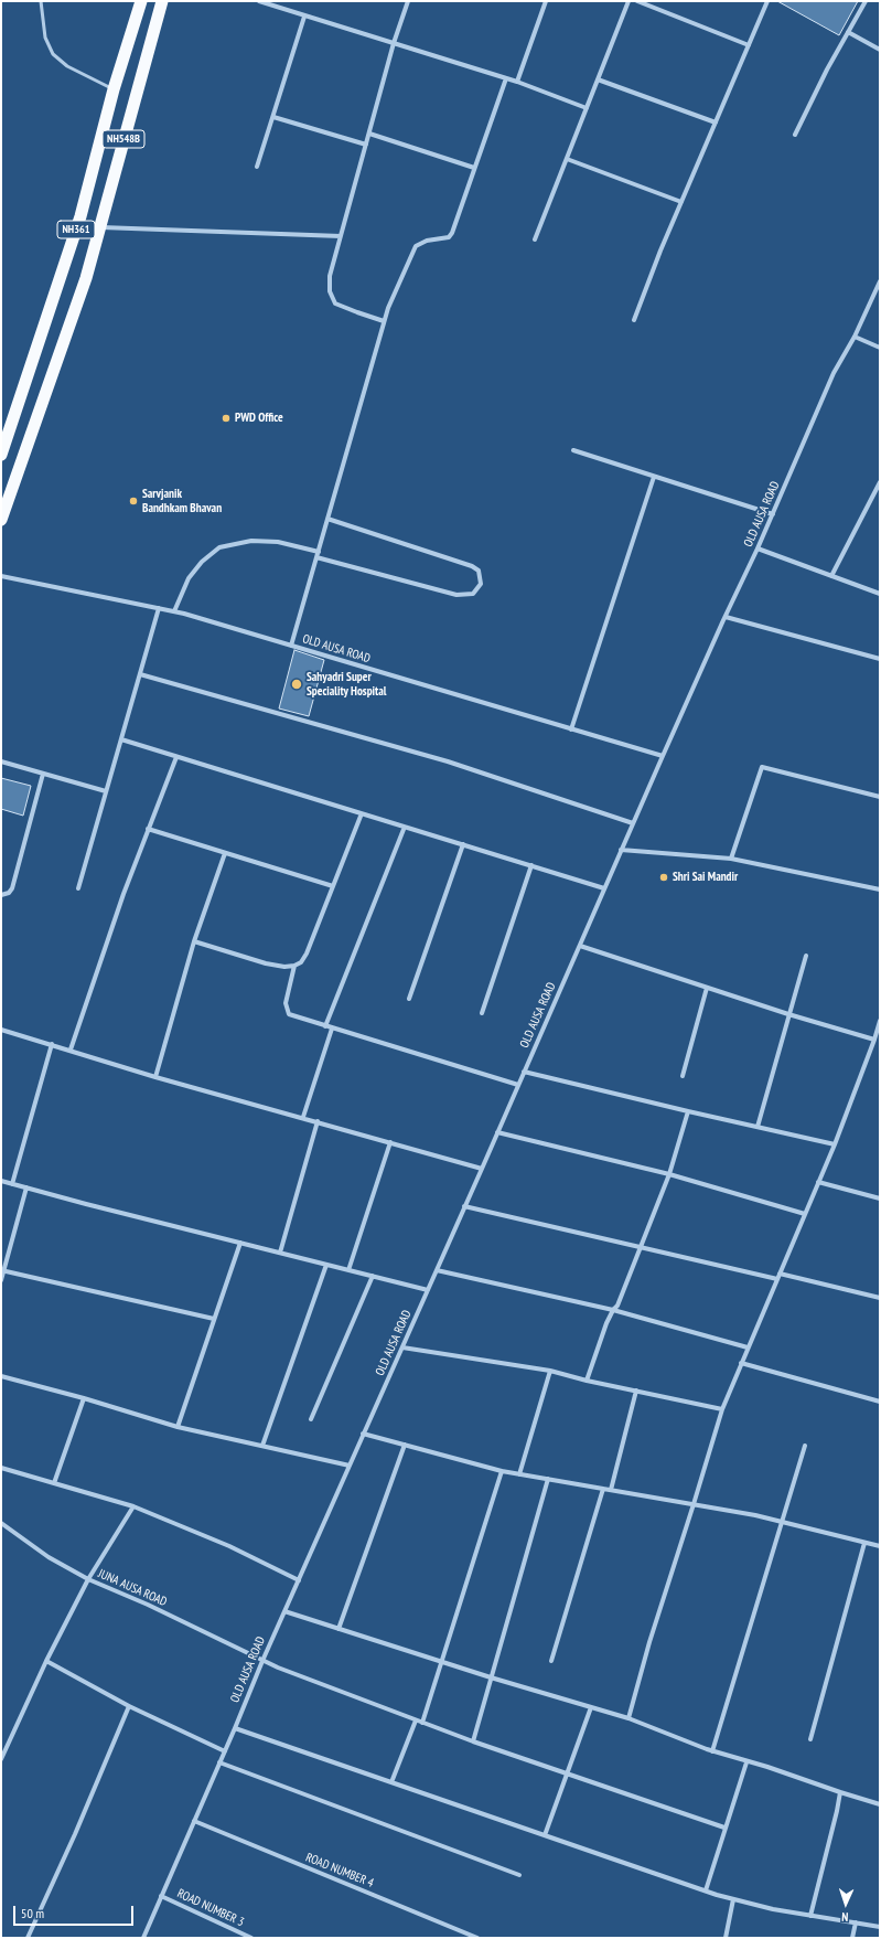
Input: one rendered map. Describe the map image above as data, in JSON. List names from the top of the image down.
{
  "streets": {
    "highway": ["NH548B", "NH361"],
    "street": [
      "OLD AUSA ROAD",
      "JUNA AUSA ROAD",
      "ROAD NUMBER 4",
      "ROAD NUMBER 3"
    ]
  },
  "crossings": [
    ["OLD AUSA ROAD", "JUNA AUSA ROAD"],
    ["OLD AUSA ROAD", "ROAD NUMBER 4"],
    ["OLD AUSA ROAD", "ROAD NUMBER 3"]
  ],
  "places": [
    "PWD Office",
    "Sarvjanik Bandhkam Bhavan",
    "Sahyadri Super Speciality Hospital",
    "Shri Sai Mandir"
  ],
  "scale_bar": "50 m",
  "north": "bottom"
}
